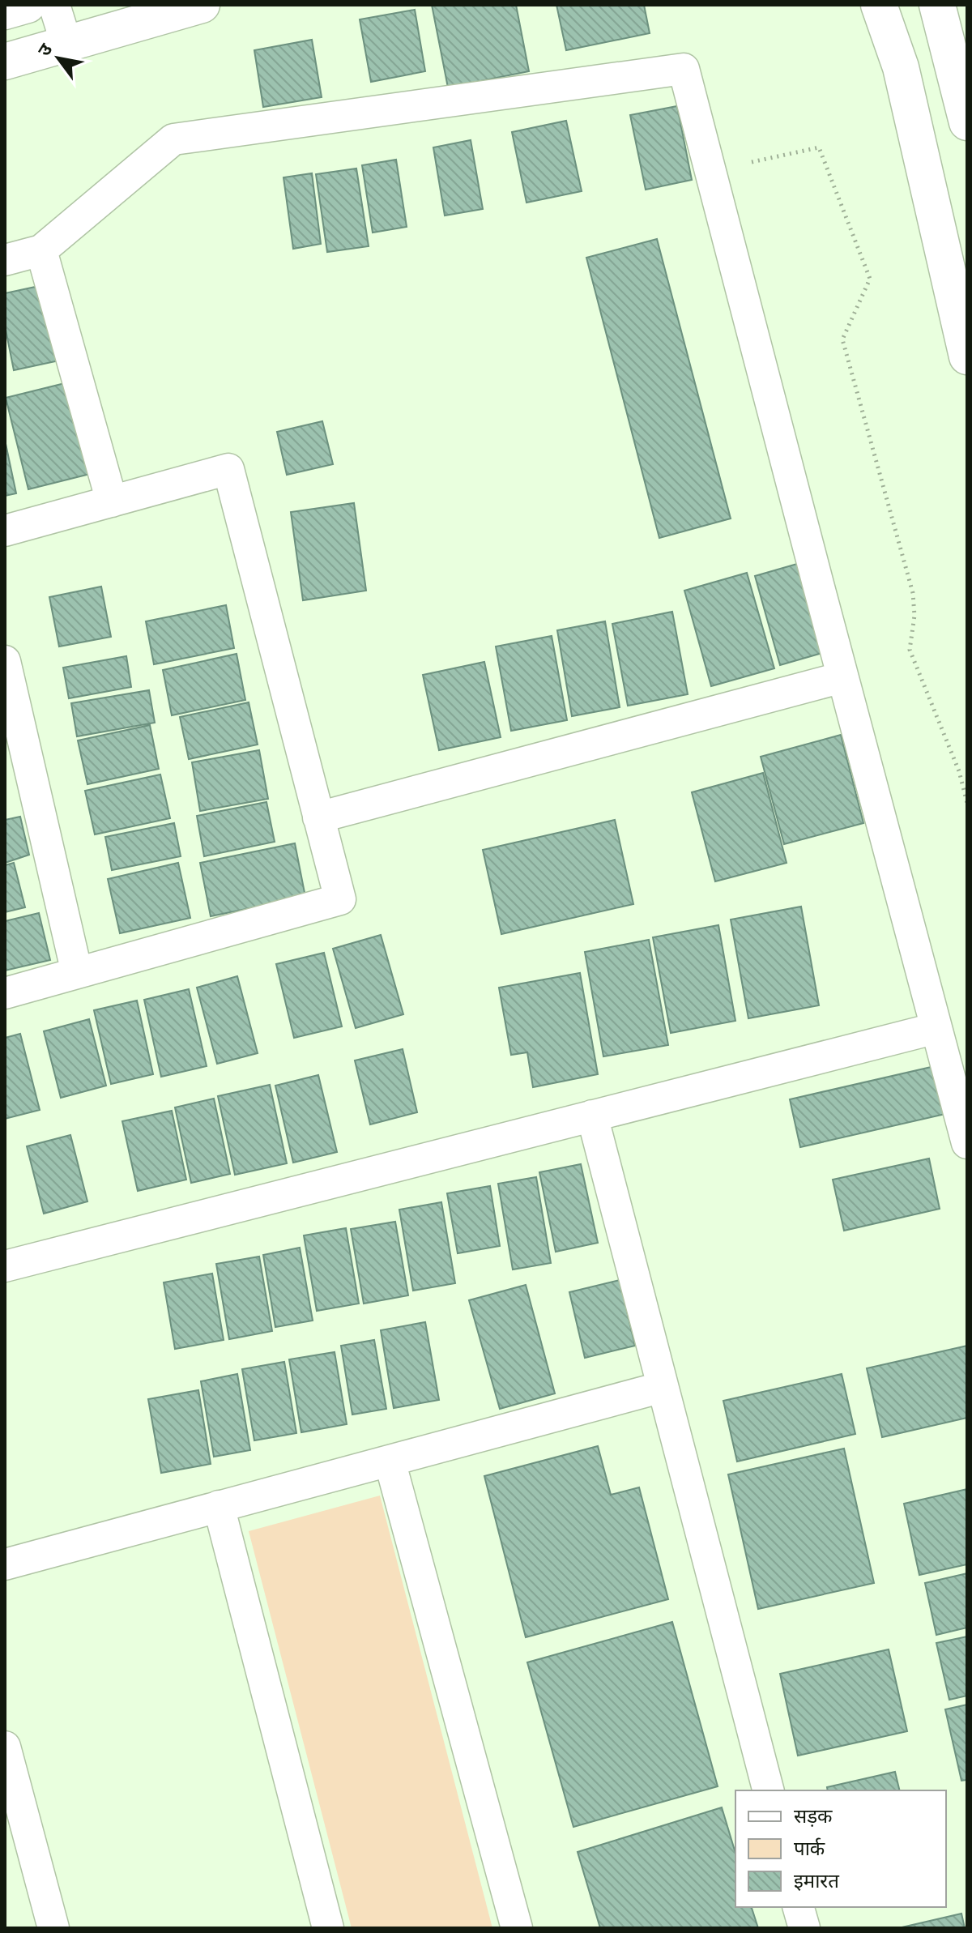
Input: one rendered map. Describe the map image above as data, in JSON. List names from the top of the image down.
{
  "legend": ["सड़क", "पार्क", "इमारत"],
  "north": "top left"
}
